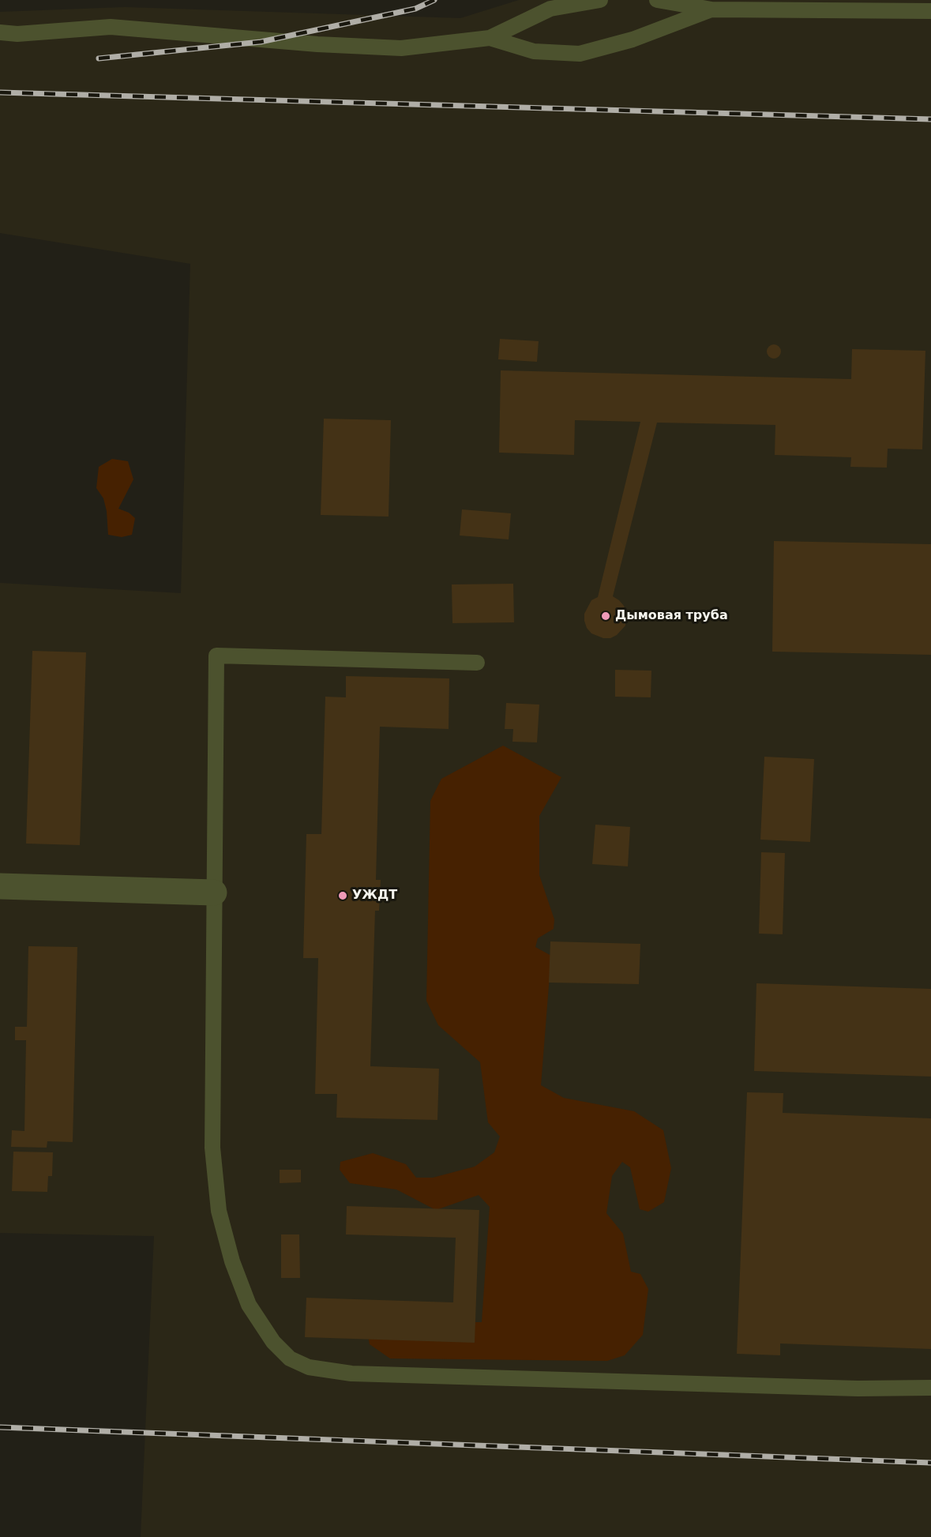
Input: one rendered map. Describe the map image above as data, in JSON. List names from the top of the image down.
{
  "places": ["Дымовая труба", "УЖДТ"]
}
